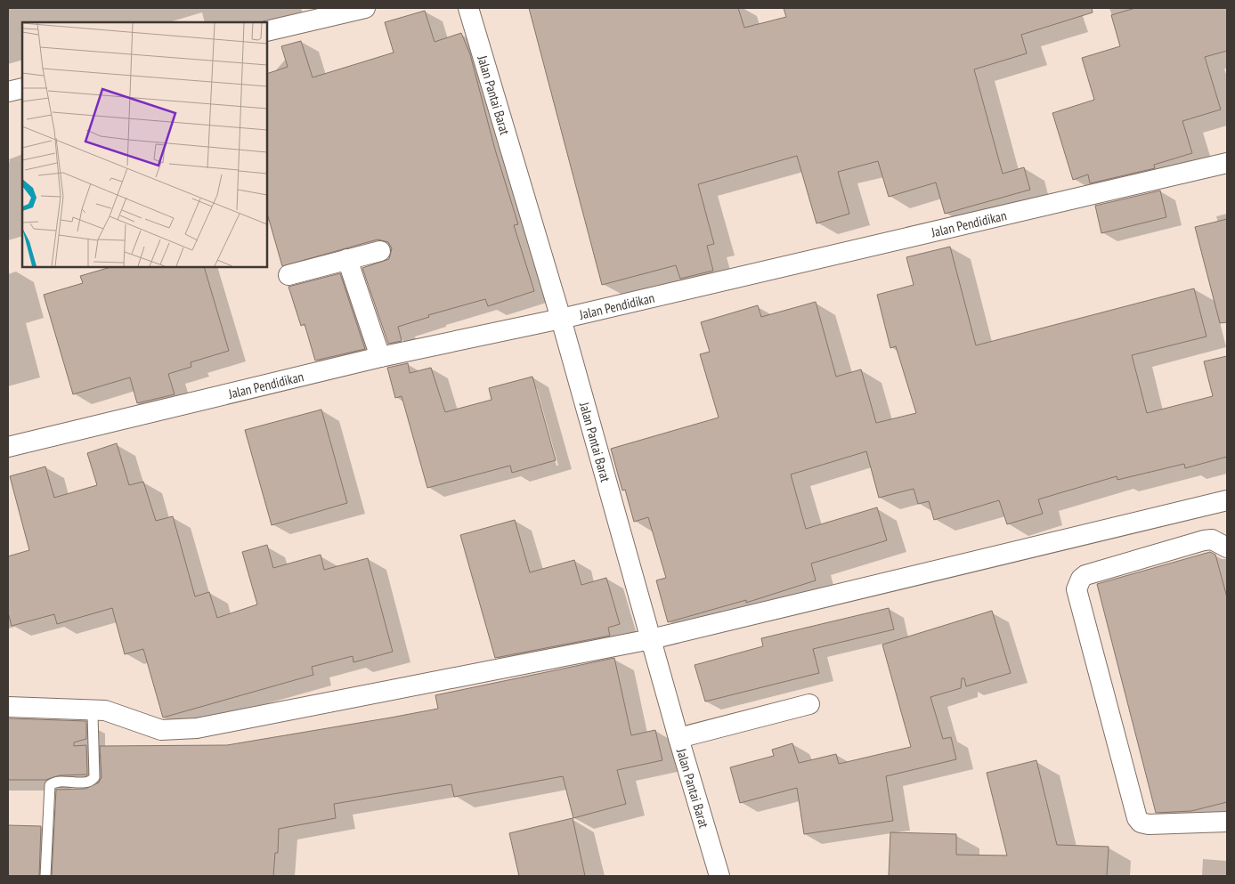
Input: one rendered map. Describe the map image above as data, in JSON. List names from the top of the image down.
{
  "streets": {
    "street": ["Jalan Pantai Barat", "Jalan Pendidikan"]
  },
  "crossings": [
    ["Jalan Pantai Barat", "Jalan Pendidikan"]
  ]
}
